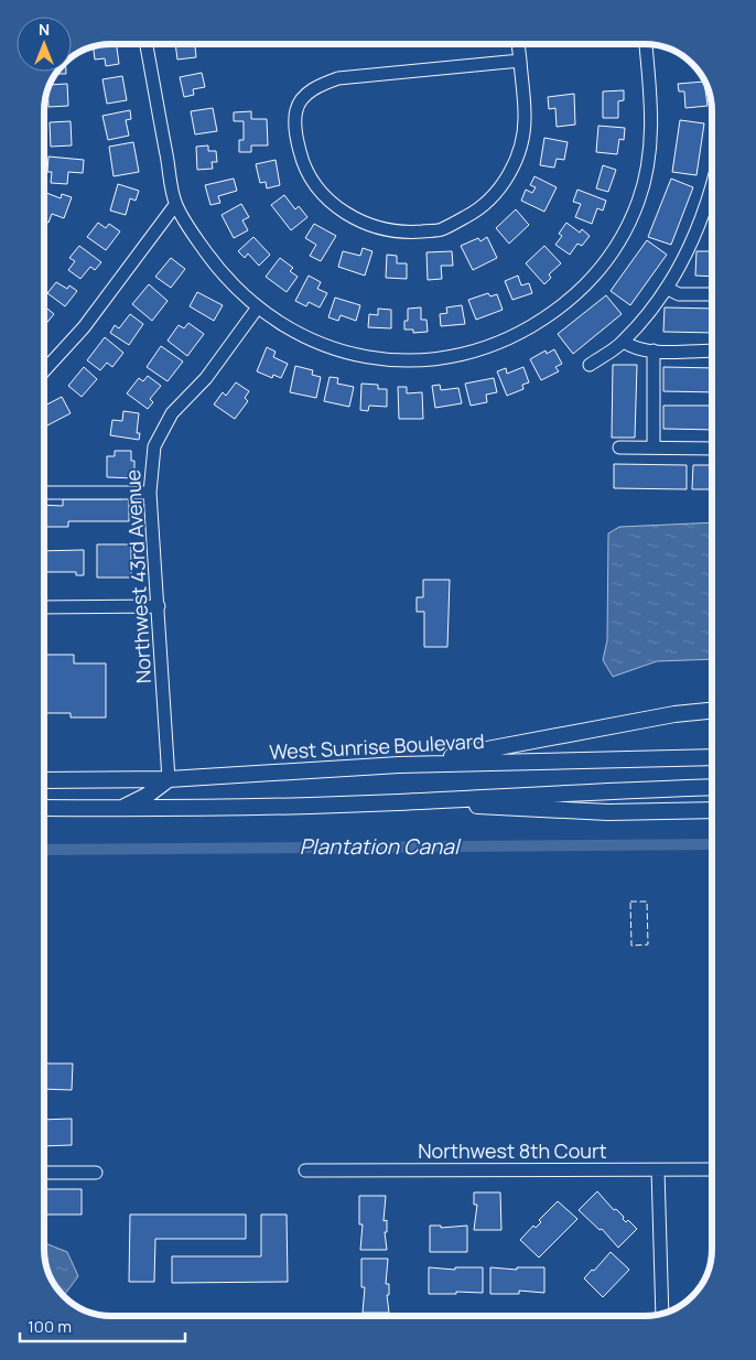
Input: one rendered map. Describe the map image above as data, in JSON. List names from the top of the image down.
{
  "streets": {
    "main road": ["West Sunrise Boulevard"],
    "street": ["Northwest 43rd Avenue", "Northwest 8th Court"]
  },
  "crossings": [
    ["Northwest 43rd Avenue", "West Sunrise Boulevard"]
  ],
  "water": ["Plantation Canal"],
  "scale_bar": "100 m",
  "north": "top"
}
